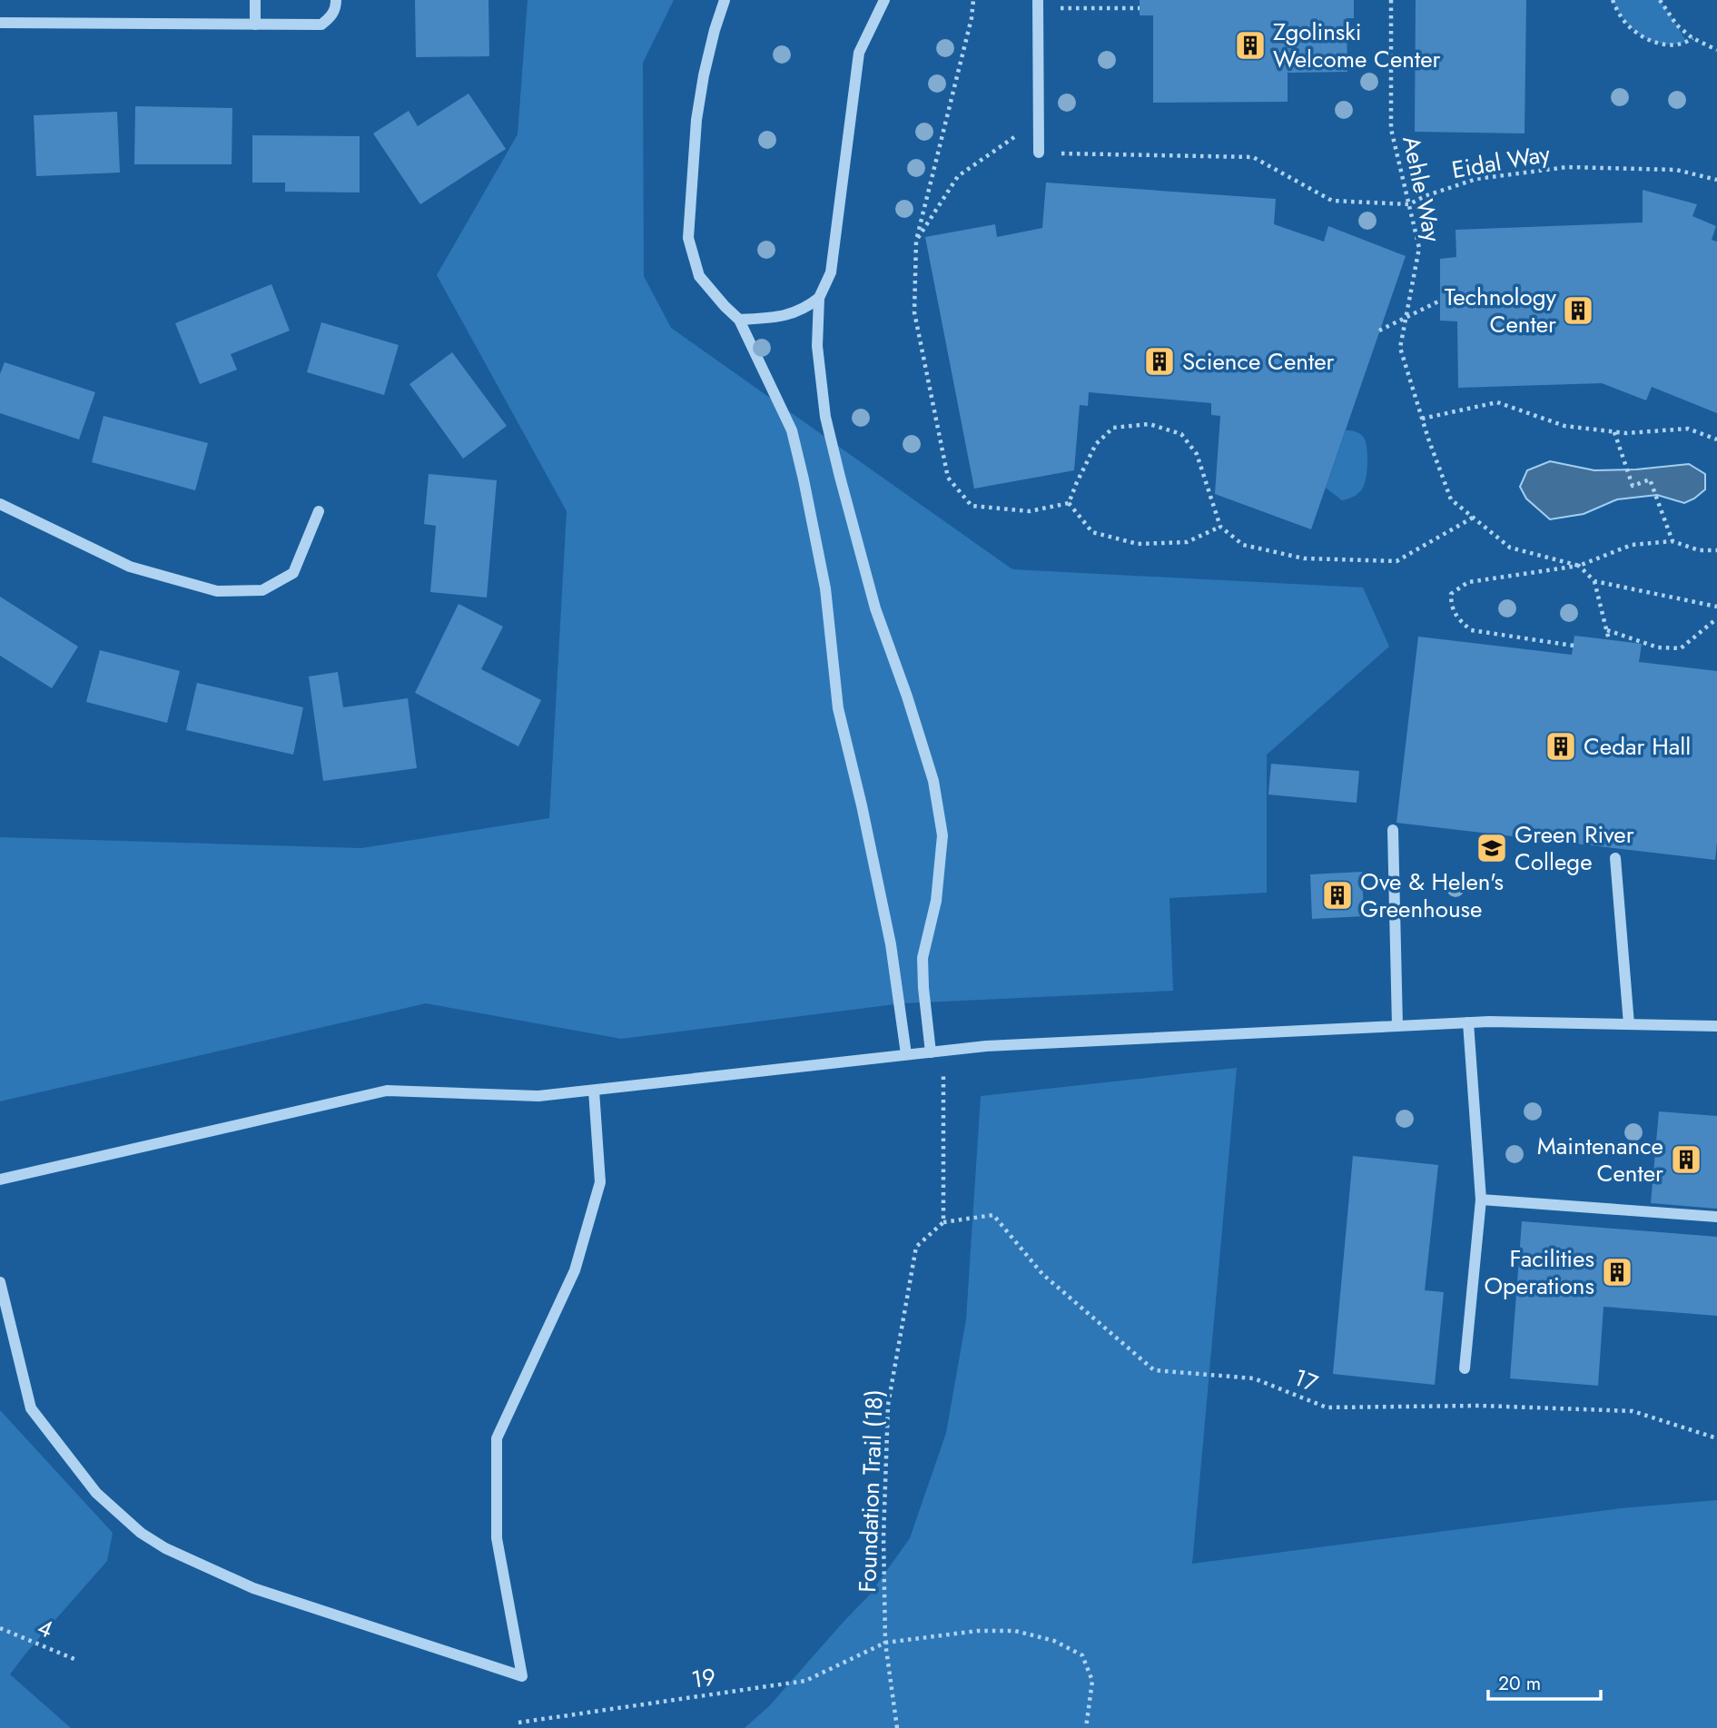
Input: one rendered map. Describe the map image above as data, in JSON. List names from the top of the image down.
{
  "streets": {
    "path": [
      "Eidal Way",
      "Aehle Way",
      "17",
      "Foundation Trail (18)",
      "4",
      "19"
    ]
  },
  "crossings": [
    ["Eidal Way", "Aehle Way"],
    ["17", "Foundation Trail (18)"],
    ["Foundation Trail (18)", "19"]
  ],
  "places": {
    "building": [
      "Zgolinski Welcome Center",
      "Technology Center",
      "Science Center",
      "Cedar Hall",
      "Ove & Helen's Greenhouse",
      "Maintenance Center",
      "Facilities Operations"
    ],
    "school or university": ["Green River College"]
  },
  "scale_bar": "20 m"
}
